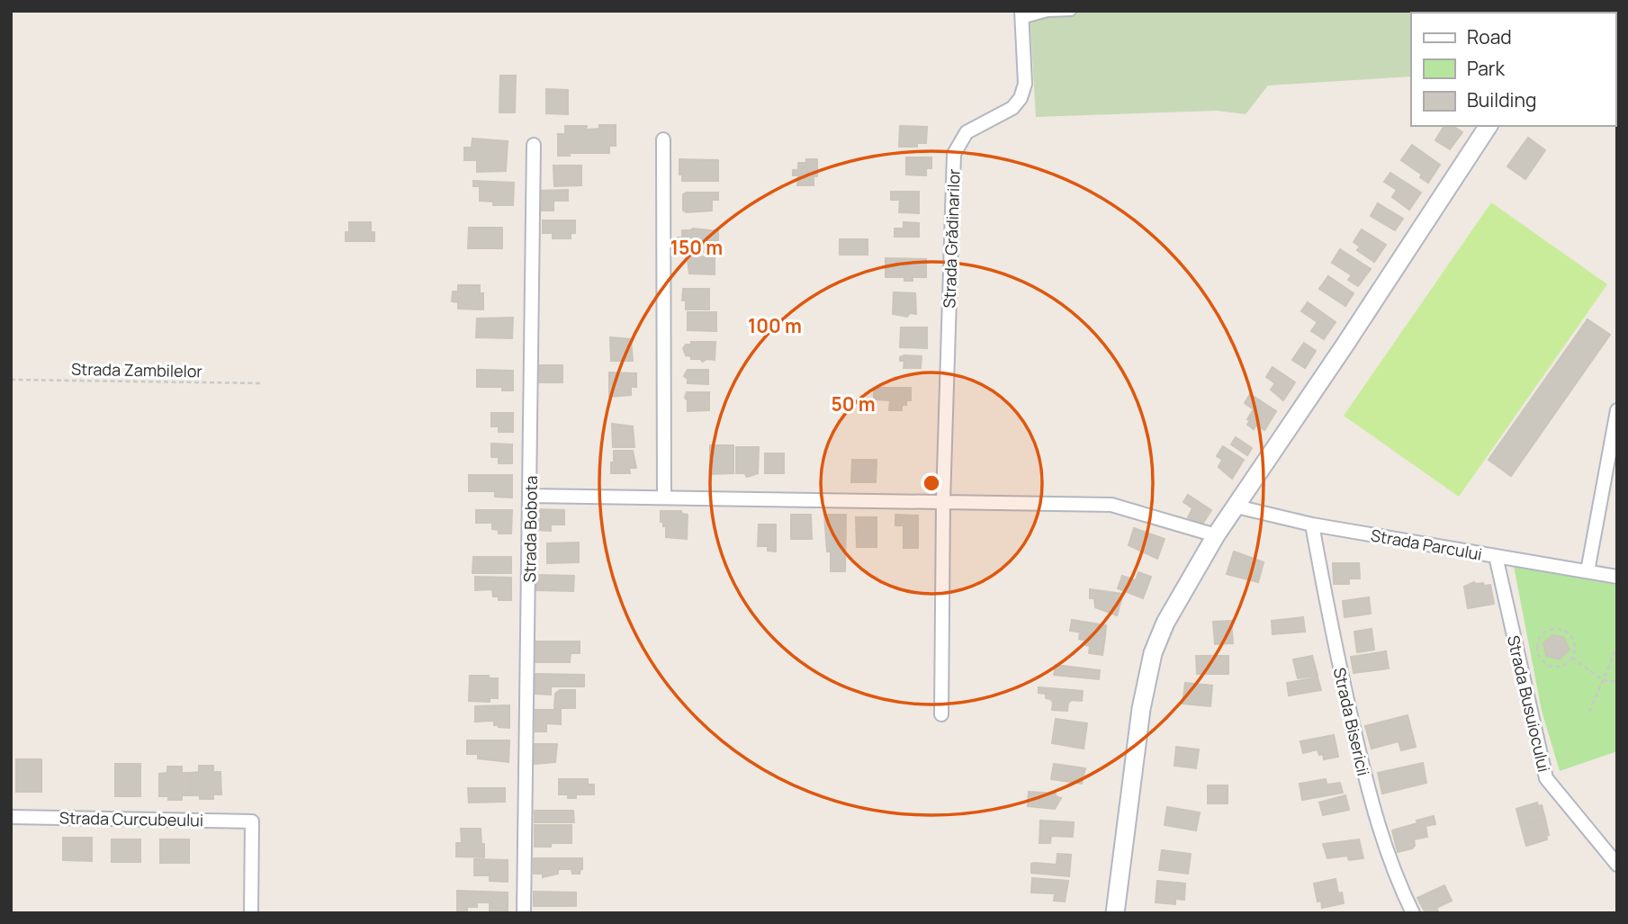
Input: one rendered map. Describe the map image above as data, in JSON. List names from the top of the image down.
{
  "streets": {
    "street": [
      "Strada Grădinarilor",
      "Strada Bobota",
      "Strada Parcului",
      "Strada Busuiocului",
      "Strada Bisericii",
      "Strada Curcubeului"
    ],
    "path": ["Strada Zambilelor"]
  },
  "crossings": [
    ["Strada Parcului", "Strada Busuiocului"],
    ["Strada Parcului", "Strada Bisericii"]
  ],
  "legend": ["Road", "Park", "Building"],
  "rings": ["150 m", "100 m", "50 m"]
}
